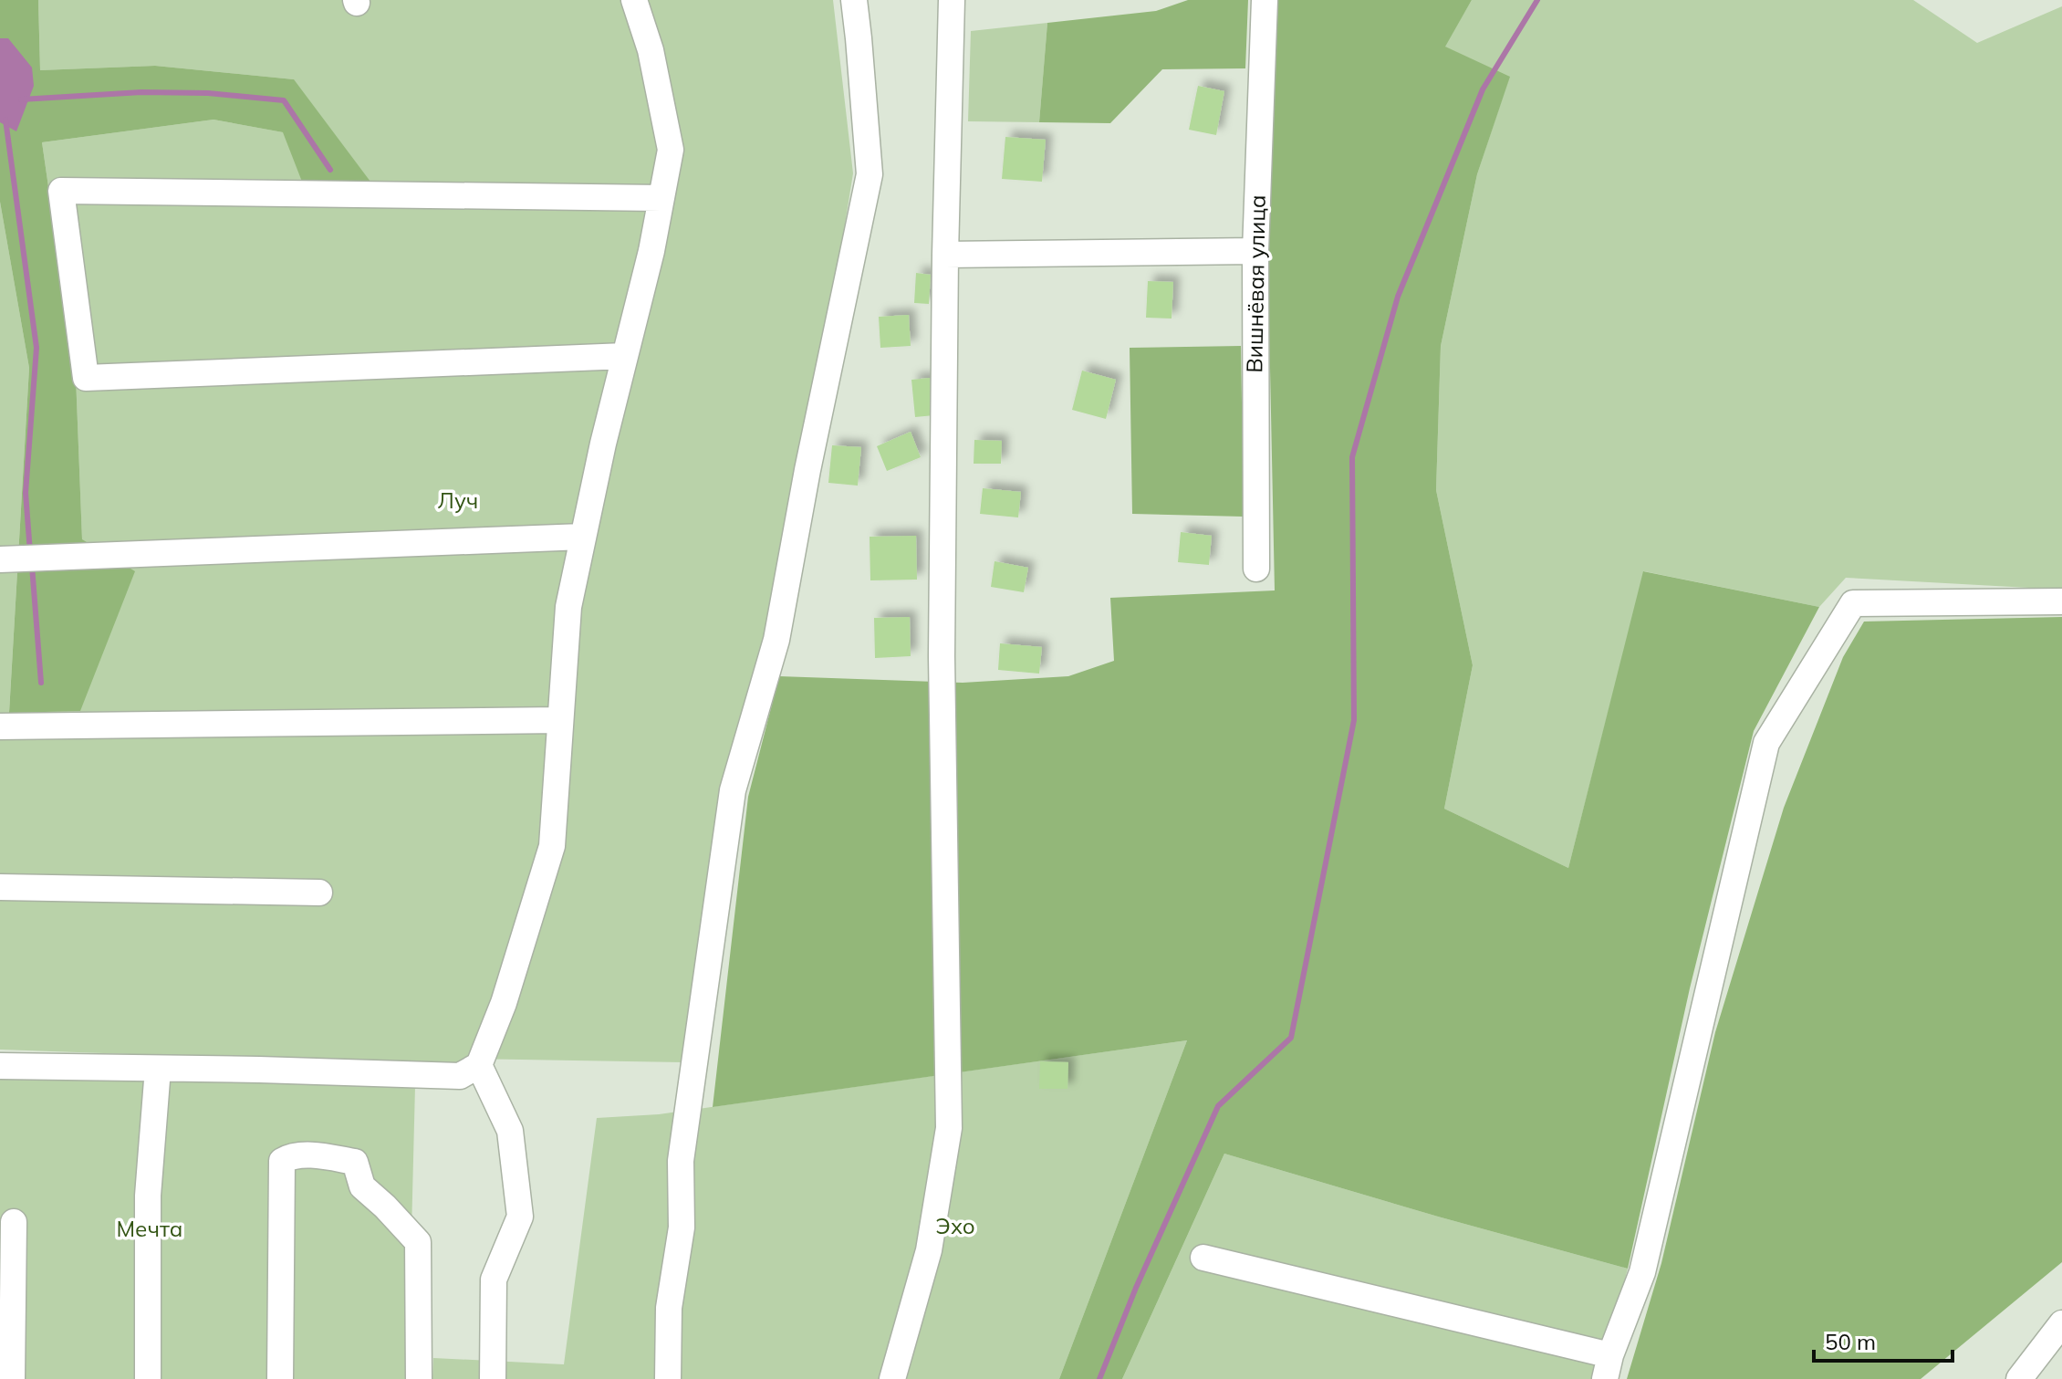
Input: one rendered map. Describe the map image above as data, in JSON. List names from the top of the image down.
{
  "streets": {
    "street": ["Вишнёвая улица"]
  },
  "parks": ["Луч", "Эхо", "Мечта"],
  "scale_bar": "50 m"
}
